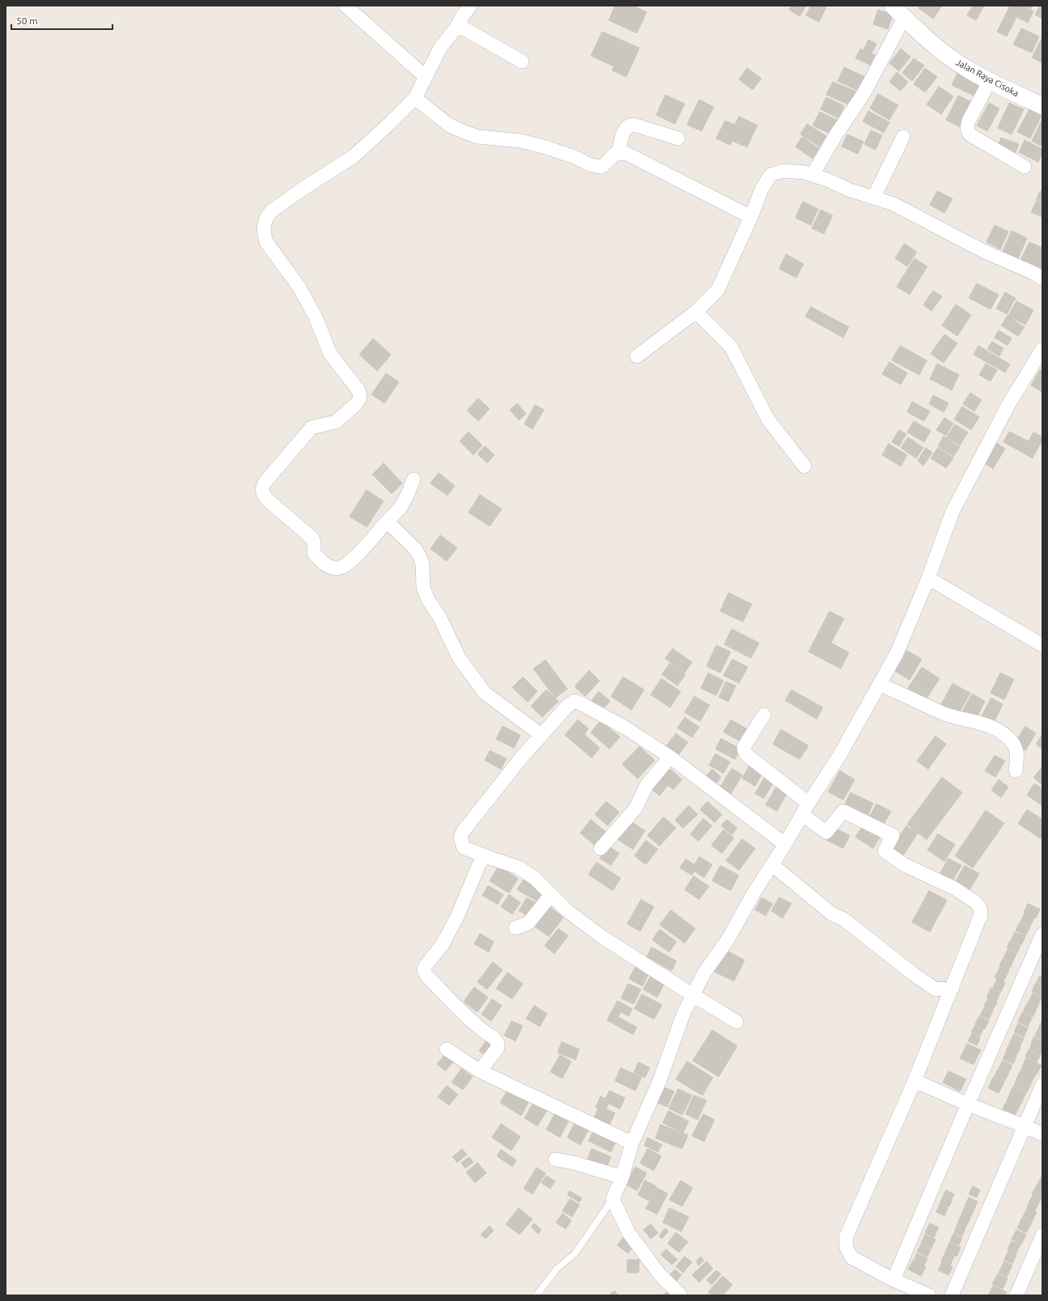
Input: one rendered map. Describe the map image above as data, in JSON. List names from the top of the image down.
{
  "streets": {
    "street": ["Jalan Raya Cisoka"]
  },
  "scale_bar": "50 m"
}
